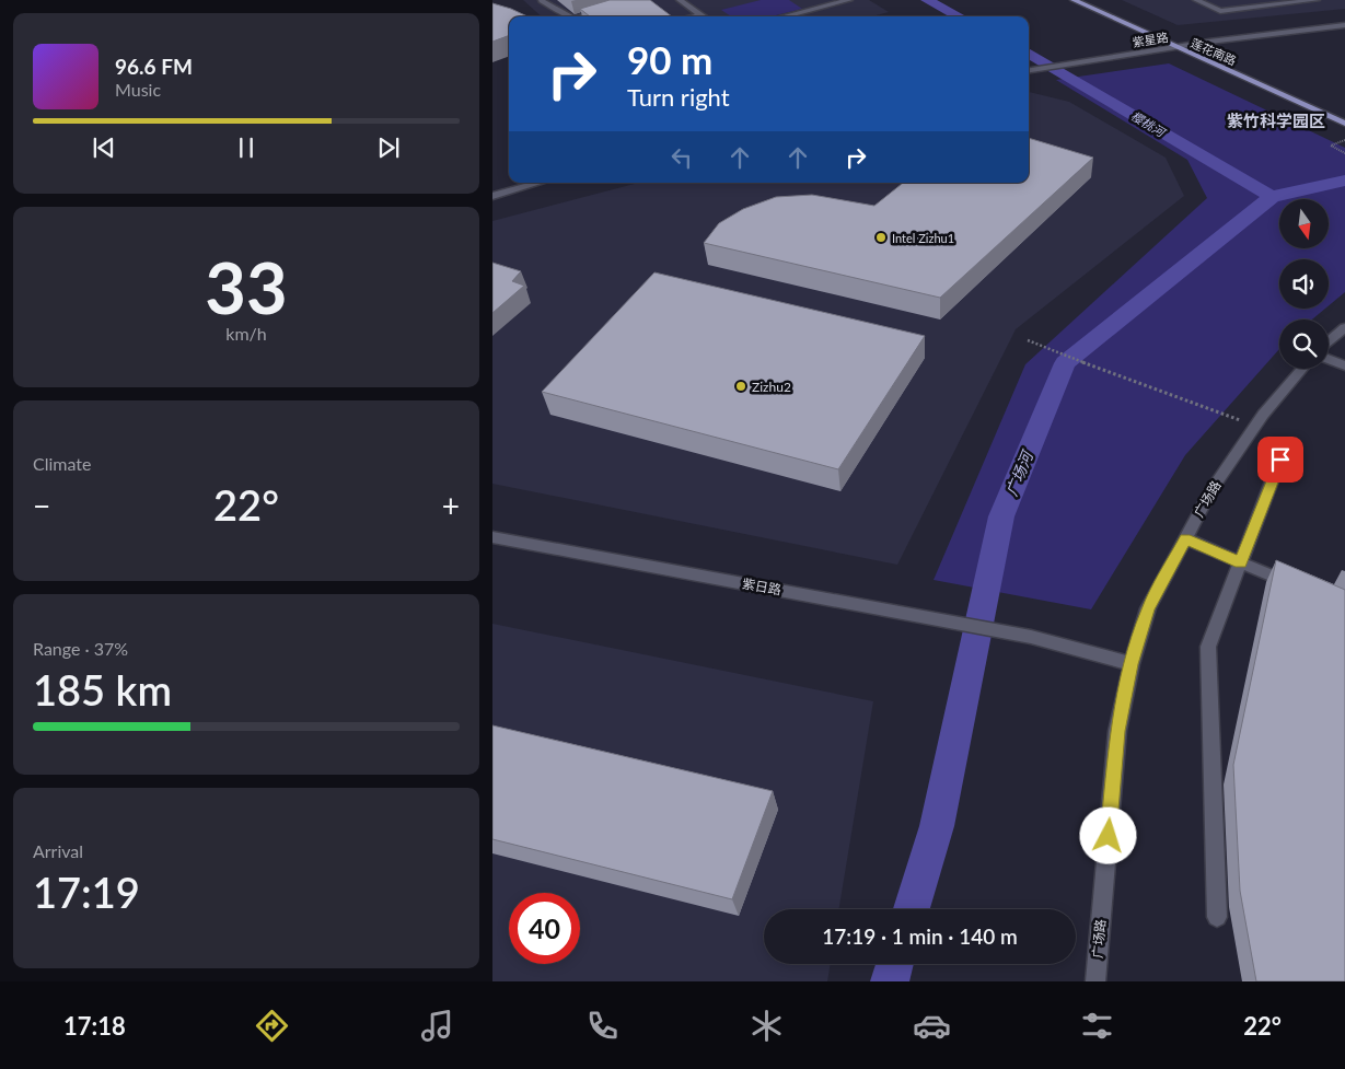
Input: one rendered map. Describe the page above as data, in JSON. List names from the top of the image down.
{
  "streets": {
    "main road": ["莲花南路"],
    "street": ["紫星路", "广场路", "紫日路"]
  },
  "crossings": [
    ["紫星路", "莲花南路"],
    ["广场路", "紫日路"]
  ],
  "districts": ["紫竹科学园区"],
  "water": ["樱桃河", "广场河"],
  "places": ["Intel Zizhu1", "Zizhu2"],
  "north": "bottom",
  "page": {
    "turn": ["90 m", "Turn right"],
    "song": ["96.6 FM", "Music"],
    "tile": [
      ["33", "km/h"],
      "Climate",
      ["Range · 37%", "185 km"],
      ["Arrival", "17:19"]
    ],
    "heat": ["−", "22°", "+"],
    "limit": "40",
    "trip": "17:19 · 1 min · 140 m",
    "tabs": ["17:18", "22°"]
  }
}
